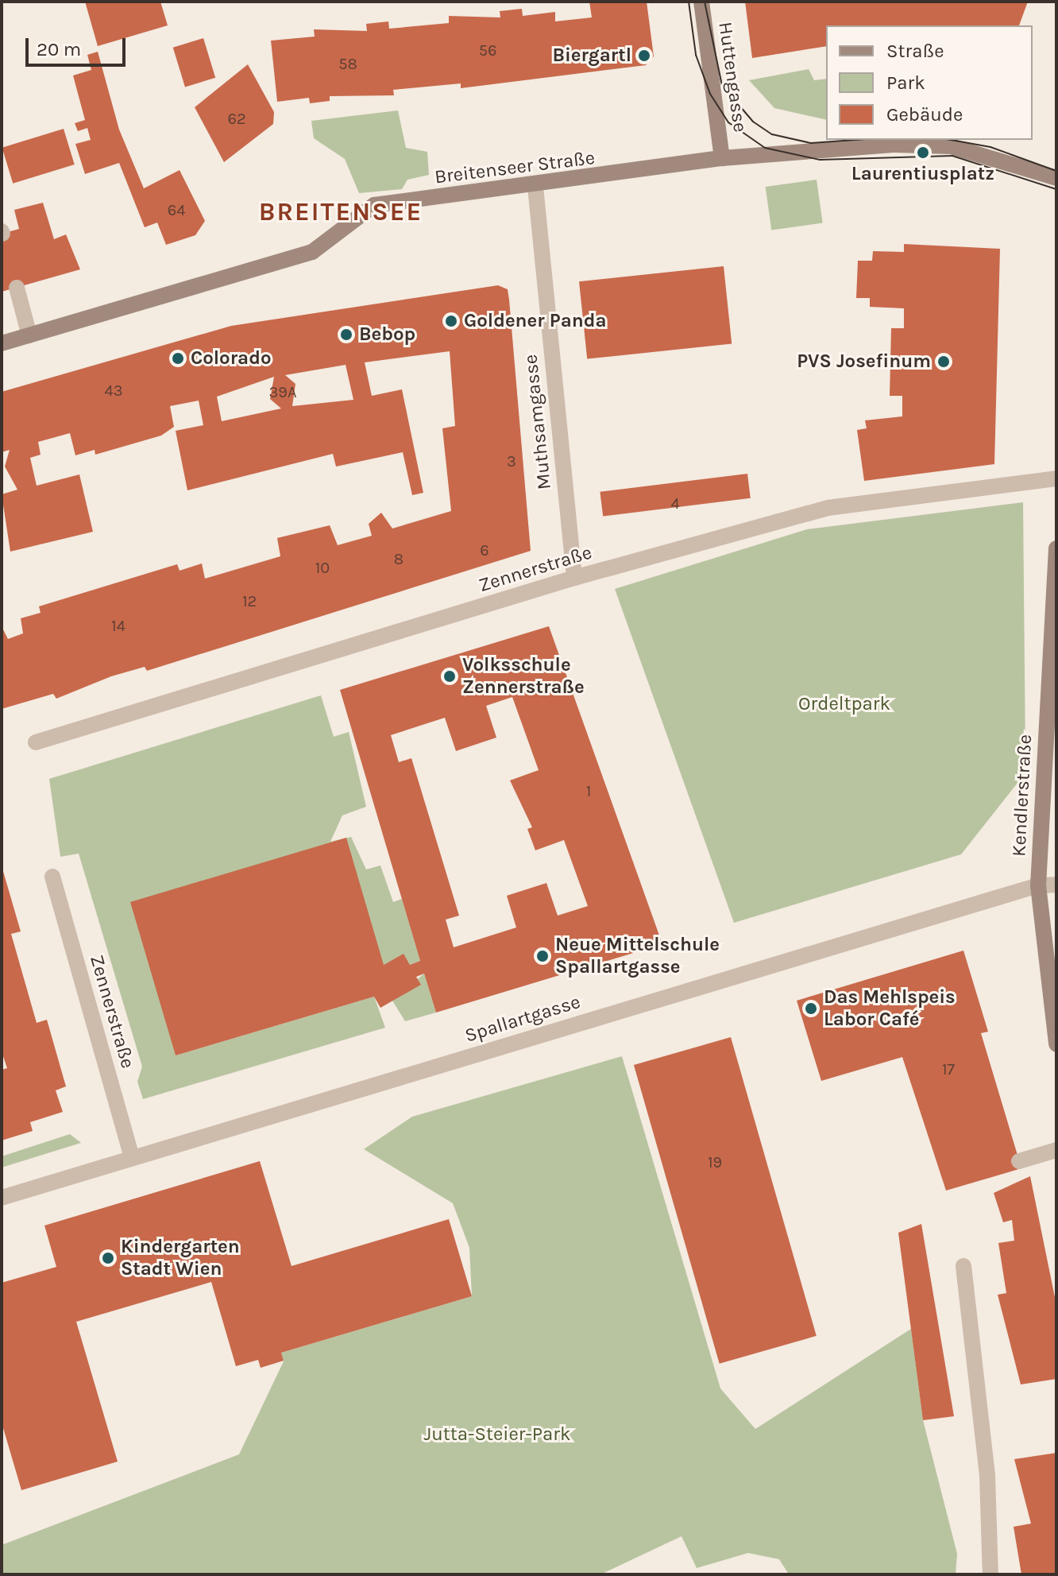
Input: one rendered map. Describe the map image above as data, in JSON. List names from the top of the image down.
{
  "streets": {
    "street": [
      "Huttengasse",
      "Breitenseer Straße",
      "Muthsamgasse",
      "Zennerstraße",
      "Kendlerstraße",
      "Spallartgasse"
    ]
  },
  "crossings": [
    ["Huttengasse", "Breitenseer Straße"],
    ["Breitenseer Straße", "Muthsamgasse"],
    ["Muthsamgasse", "Zennerstraße"],
    ["Zennerstraße", "Spallartgasse"],
    ["Kendlerstraße", "Spallartgasse"]
  ],
  "districts": ["BREITENSEE"],
  "parks": ["Ordeltpark", "Jutta-Steier-Park"],
  "places": [
    "Biergartl",
    "Laurentiusplatz",
    "Goldener Panda",
    "Bebop",
    "Colorado",
    "PVS Josefinum",
    "Volksschule Zennerstraße",
    "Neue Mittelschule Spallartgasse",
    "Das Mehlspeis Labor Café",
    "Kindergarten Stadt Wien"
  ],
  "house_numbers": [
    "56",
    "58",
    "62",
    "64",
    "43",
    "39A",
    "3",
    "4",
    "6",
    "8",
    "10",
    "12",
    "14",
    "1",
    "17",
    "19"
  ],
  "legend": ["Straße", "Park", "Gebäude"],
  "scale_bar": "20 m"
}
